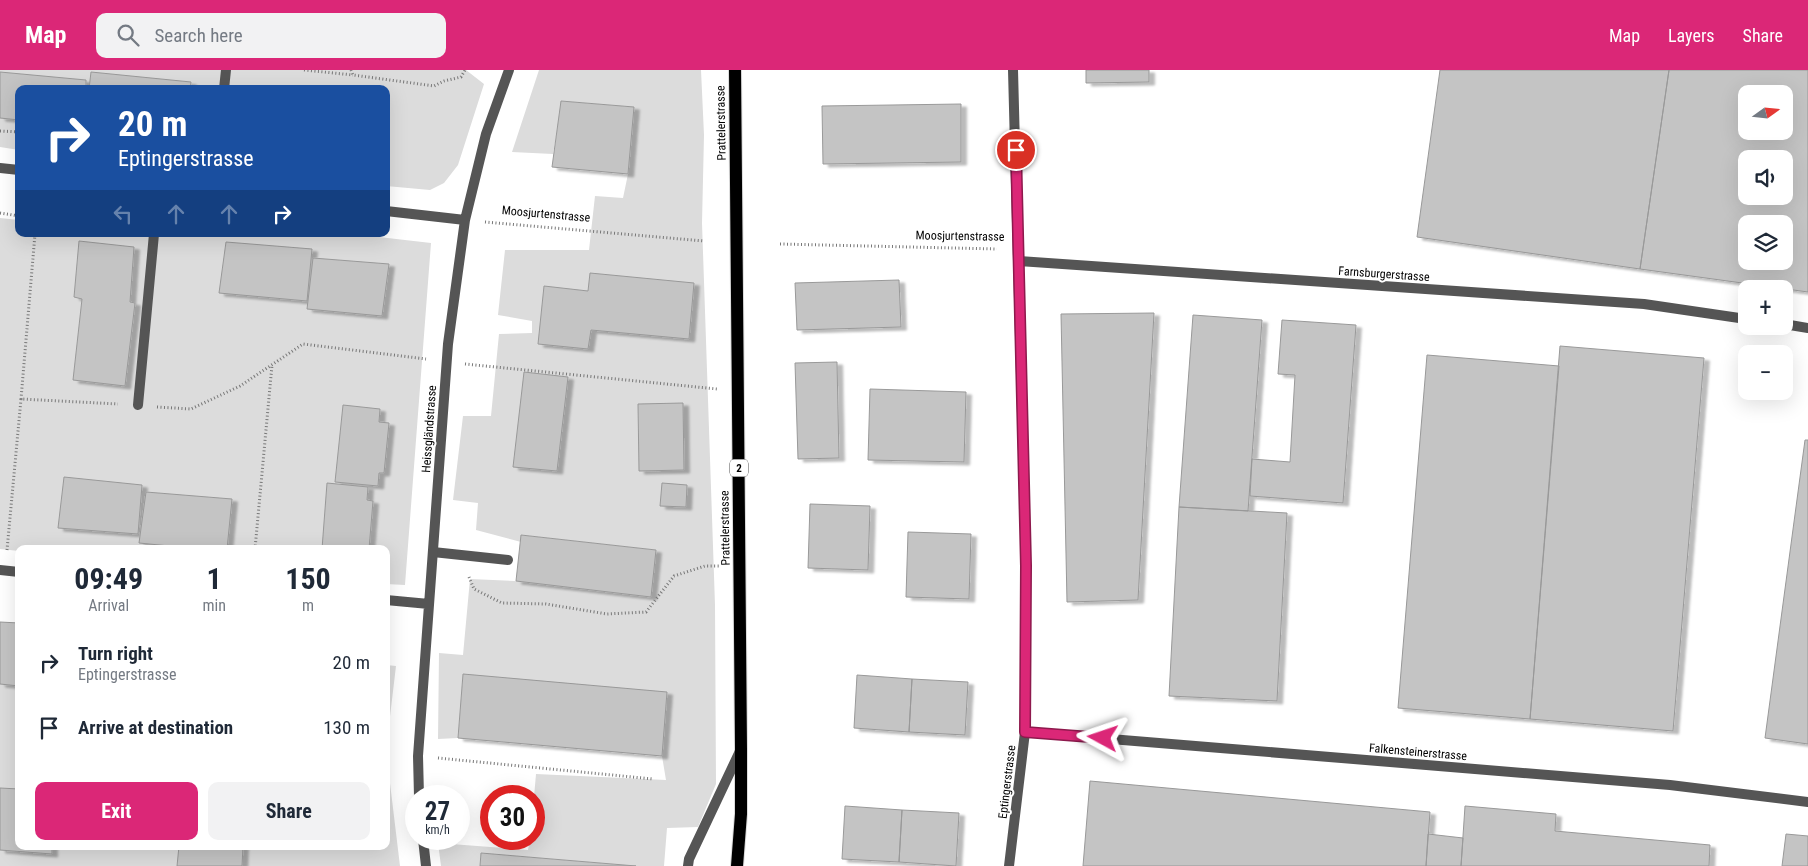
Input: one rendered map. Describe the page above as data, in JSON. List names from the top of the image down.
{
  "streets": {
    "main road": ["Prattelerstrasse", "2"],
    "street": [
      "Farnsburgerstrasse",
      "Heissgländstrasse",
      "Falkensteinerstrasse",
      "Eptingerstrasse"
    ],
    "path": ["Moosjurtenstrasse"]
  },
  "crossings": [
    ["Moosjurtenstrasse", "Heissgländstrasse"],
    ["Moosjurtenstrasse", "Eptingerstrasse"],
    ["Farnsburgerstrasse", "Eptingerstrasse"],
    ["Falkensteinerstrasse", "Eptingerstrasse"]
  ],
  "north": "right",
  "page": {
    "header": "Map",
    "search": "Search here",
    "nav": ["Map", "Layers", "Share"],
    "map_buttons": ["+", "−"],
    "turn": ["20 m", "Eptingerstrasse"],
    "eta": [
      "09:49",
      "Arrival",
      "1",
      "min",
      "150",
      "m"
    ],
    "list": [
      {
        "name": "Turn right",
        "note": "Eptingerstrasse",
        "value": "20 m"
      },
      {
        "name": "Arrive at destination",
        "value": "130 m"
      }
    ],
    "buttons": ["Exit", "Share"],
    "speed": "27 km/h",
    "limit": "30"
  }
}
